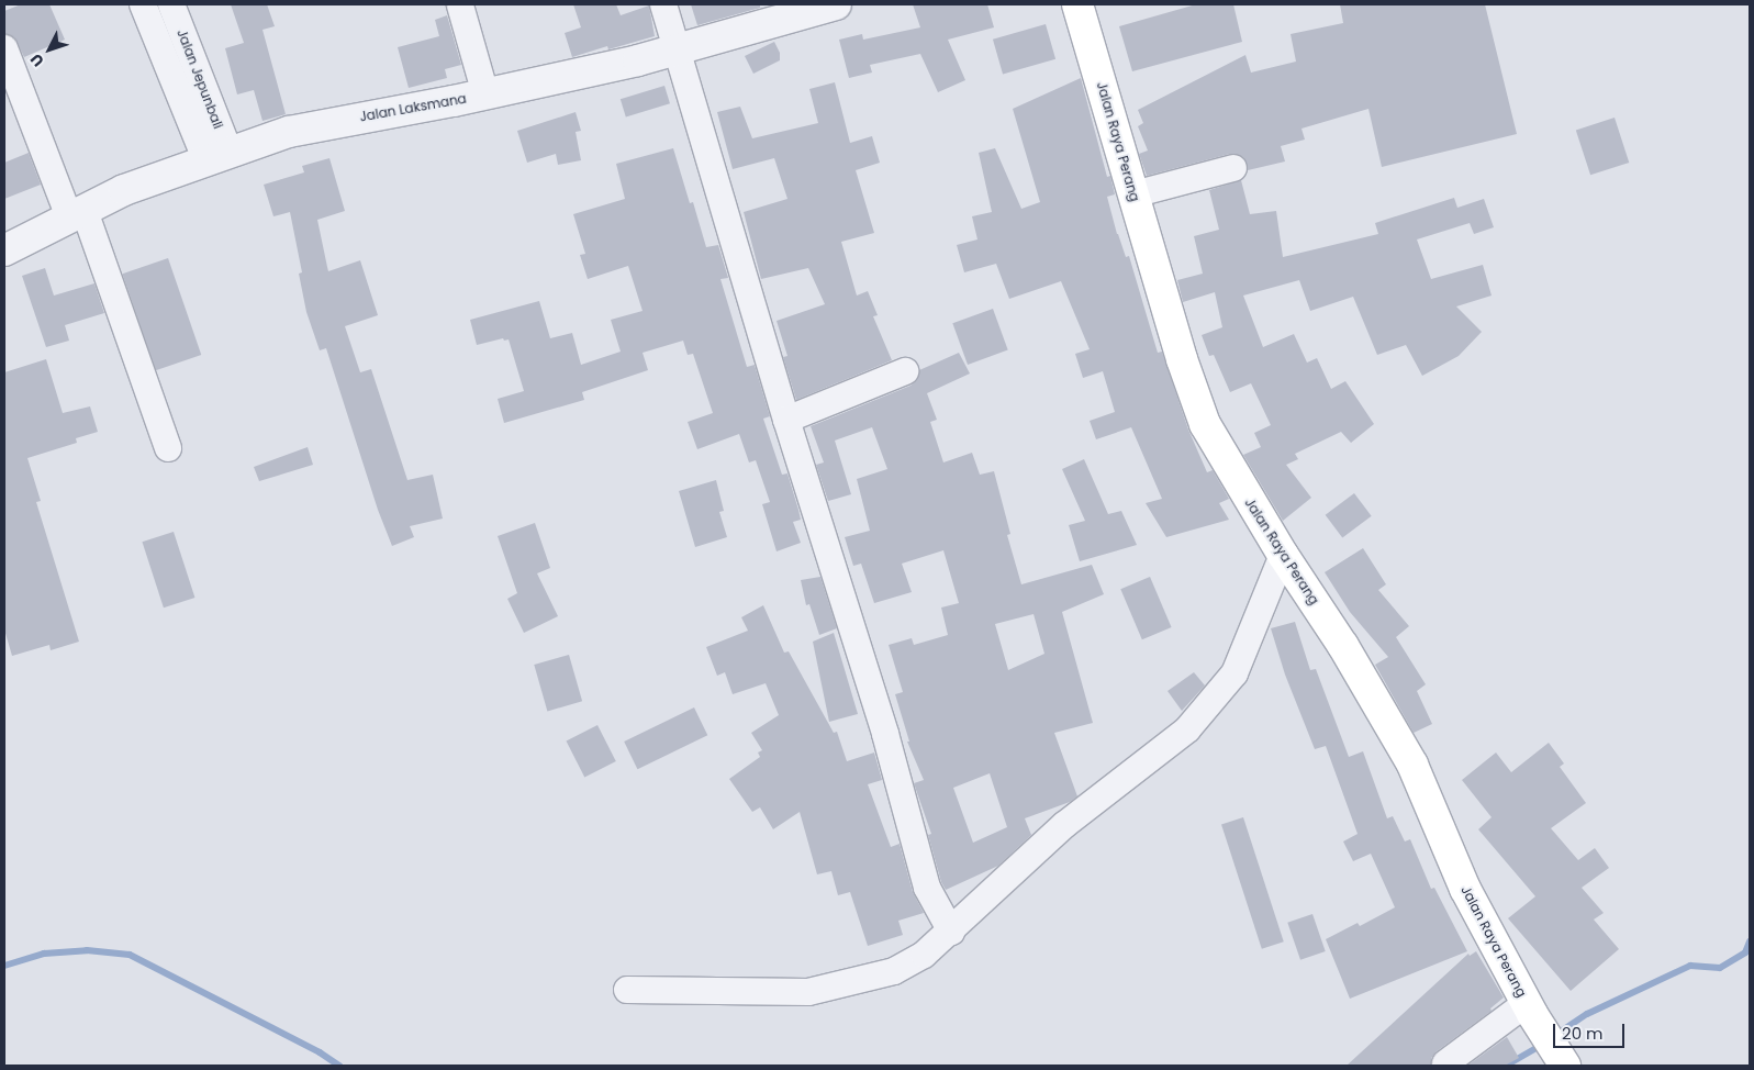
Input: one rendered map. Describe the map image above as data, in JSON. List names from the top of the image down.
{
  "streets": {
    "main road": ["Jalan Raya Perang"],
    "street": ["Jalan Jepunbali", "Jalan Laksmana"]
  },
  "crossings": [
    ["Jalan Jepunbali", "Jalan Laksmana"]
  ],
  "scale_bar": "20 m",
  "north": "bottom left"
}
